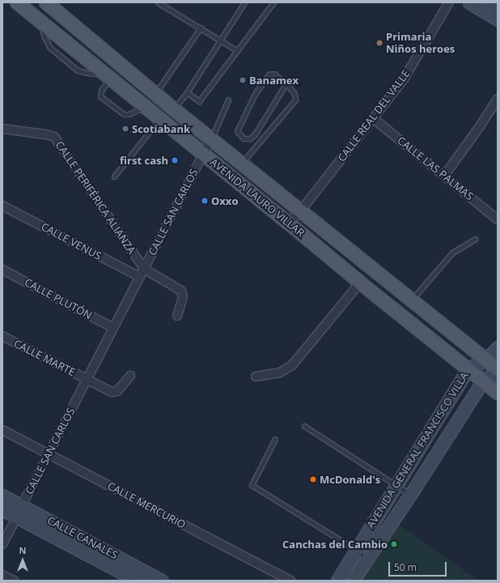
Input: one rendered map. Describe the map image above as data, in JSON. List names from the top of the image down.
{
  "streets": {
    "main road": ["AVENIDA LAURO VILLAR", "AVENIDA GENERAL FRANCISCO VILLA", "CALLE CANALES"],
    "street": [
      "CALLE REAL DEL VALLE",
      "CALLE LAS PALMAS",
      "CALLE PERIFÉRICA ALIANZA",
      "CALLE SAN CARLOS",
      "CALLE VENUS",
      "CALLE PLUTÓN",
      "CALLE MARTE",
      "CALLE MERCURIO"
    ]
  },
  "crossings": [
    ["CALLE REAL DEL VALLE", "CALLE LAS PALMAS"],
    ["CALLE REAL DEL VALLE", "AVENIDA LAURO VILLAR"],
    ["CALLE PERIFÉRICA ALIANZA", "CALLE SAN CARLOS"],
    ["AVENIDA LAURO VILLAR", "CALLE SAN CARLOS"],
    ["AVENIDA LAURO VILLAR", "AVENIDA GENERAL FRANCISCO VILLA"],
    ["CALLE SAN CARLOS", "CALLE VENUS"],
    ["CALLE SAN CARLOS", "CALLE PLUTÓN"],
    ["CALLE SAN CARLOS", "CALLE MARTE"],
    ["CALLE SAN CARLOS", "CALLE MERCURIO"],
    ["CALLE SAN CARLOS", "CALLE CANALES"]
  ],
  "places": [
    "Primaria Niños heroes",
    "Banamex",
    "Scotiabank",
    "first cash",
    "Oxxo",
    "McDonald's",
    "Canchas del Cambio"
  ],
  "scale_bar": "50 m",
  "north": "top"
}
